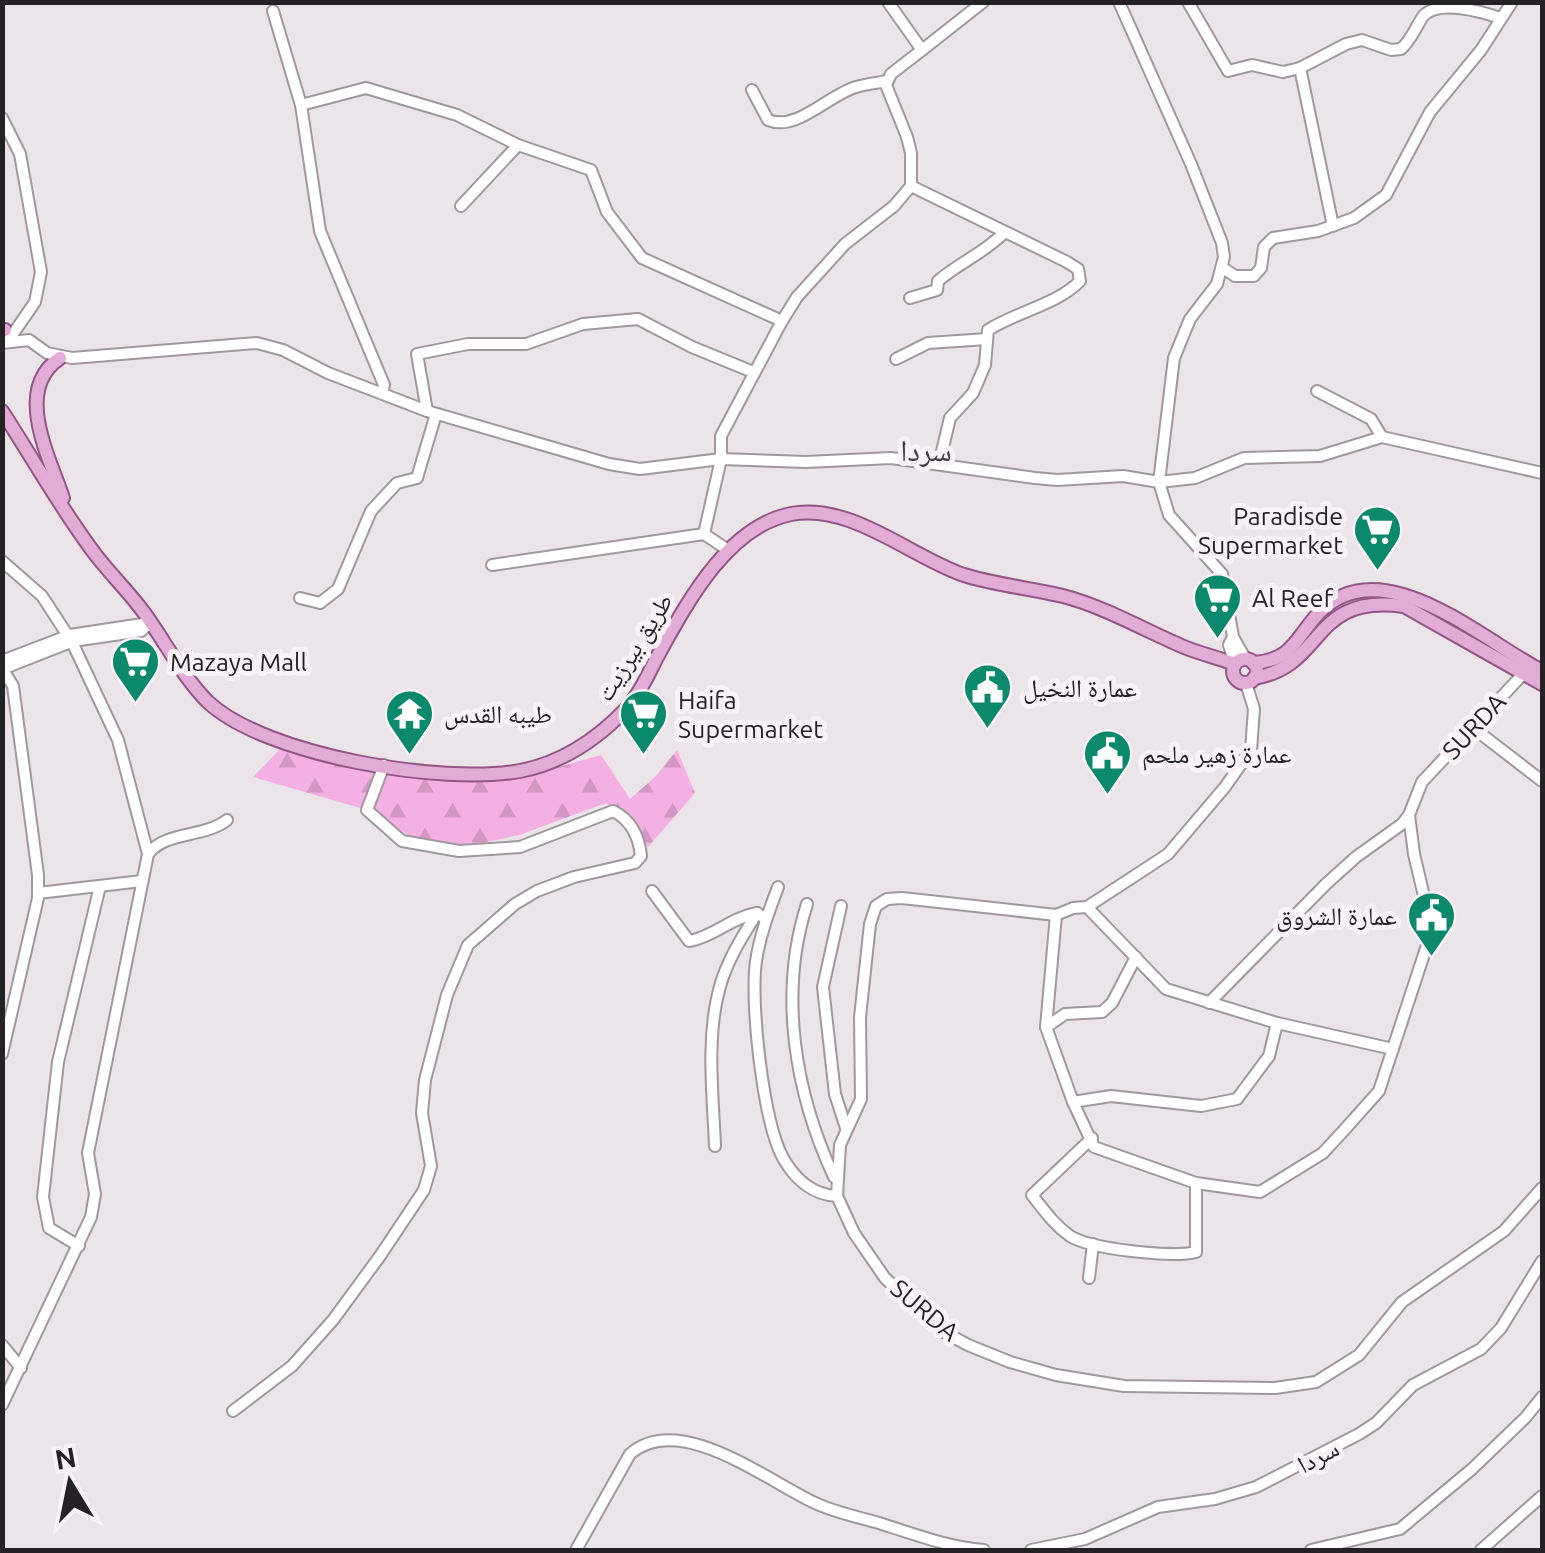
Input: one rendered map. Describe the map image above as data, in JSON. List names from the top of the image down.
{
  "streets": {
    "main road": ["طريق بيرزيت"],
    "street": ["SURDA", "سردا"]
  },
  "districts": ["سردا"],
  "places": {
    "supermarket": [
      "Paradisde Supermarket",
      "Al Reef",
      "Mazaya Mall",
      "Haifa Supermarket"
    ],
    "public building": ["عمارة النخيل", "عمارة زهير ملحم", "عمارة الشروق"],
    "temple": ["طيبه القدس"]
  },
  "north": "top"
}
